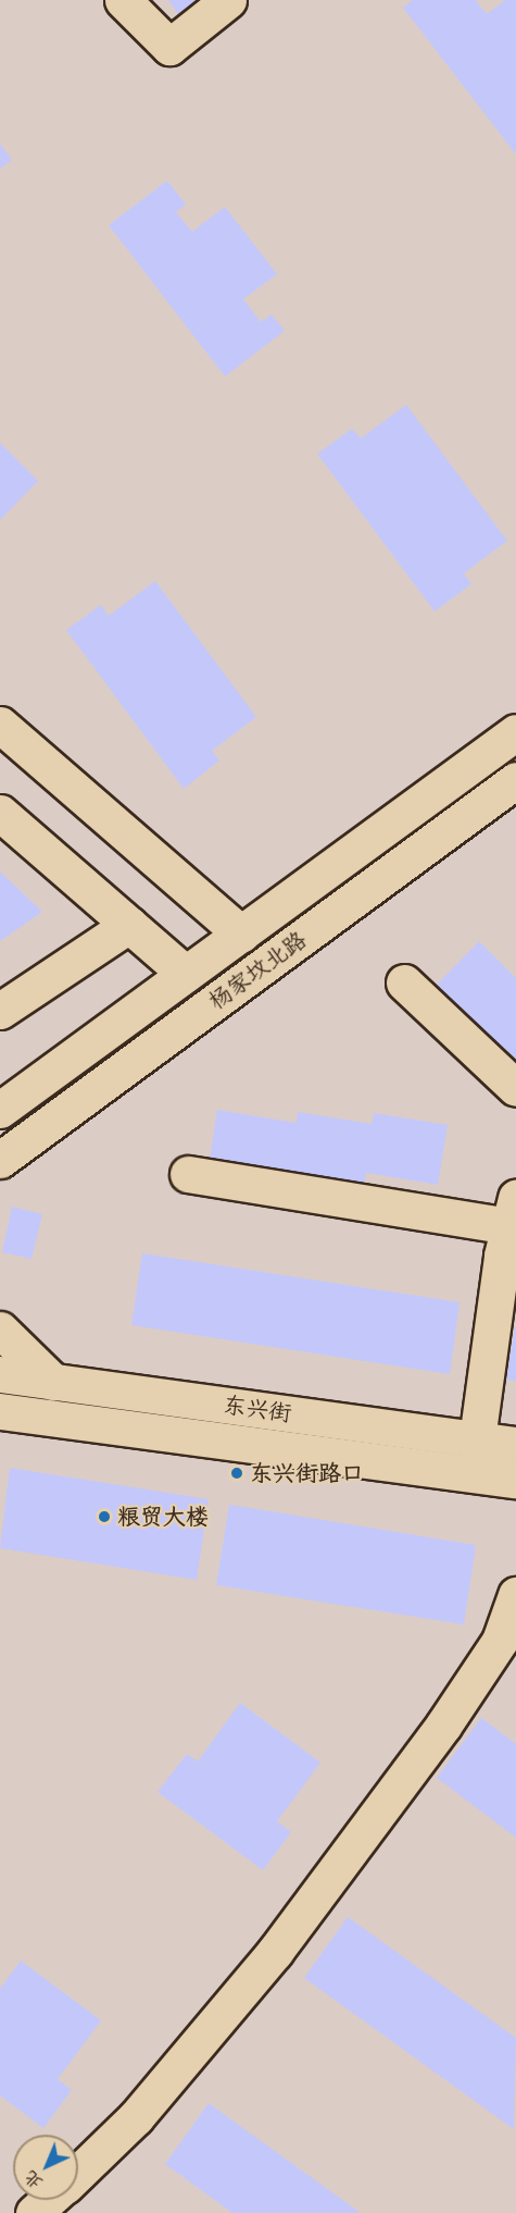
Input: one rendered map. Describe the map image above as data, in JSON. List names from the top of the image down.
{
  "streets": {
    "main road": ["杨家坟北路", "东兴街"]
  },
  "places": ["东兴街路口", "粮贸大楼"],
  "north": "bottom left"
}
